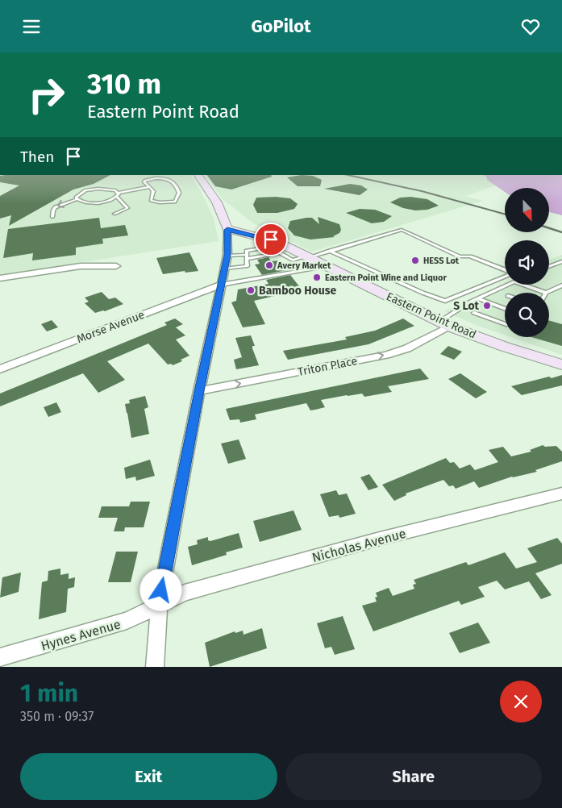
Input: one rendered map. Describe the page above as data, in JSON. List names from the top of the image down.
{
  "streets": {
    "main road": ["Eastern Point Road"],
    "street": [
      "Morse Avenue",
      "Triton Place",
      "Nicholas Avenue",
      "Hynes Avenue"
    ]
  },
  "crossings": [
    ["Eastern Point Road", "Triton Place"],
    ["Nicholas Avenue", "Hynes Avenue"]
  ],
  "one_way": ["Triton Place"],
  "places": [
    "HESS Lot",
    "Avery Market",
    "Eastern Point Wine and Liquor",
    "Bamboo House",
    "S Lot"
  ],
  "north": "bottom",
  "page": {
    "header": "GoPilot",
    "turn": ["310 m", "Eastern Point Road"],
    "then": "Then",
    "heading": ["1 min", "350 m · 09:37"],
    "buttons": ["Exit", "Share"]
  }
}
